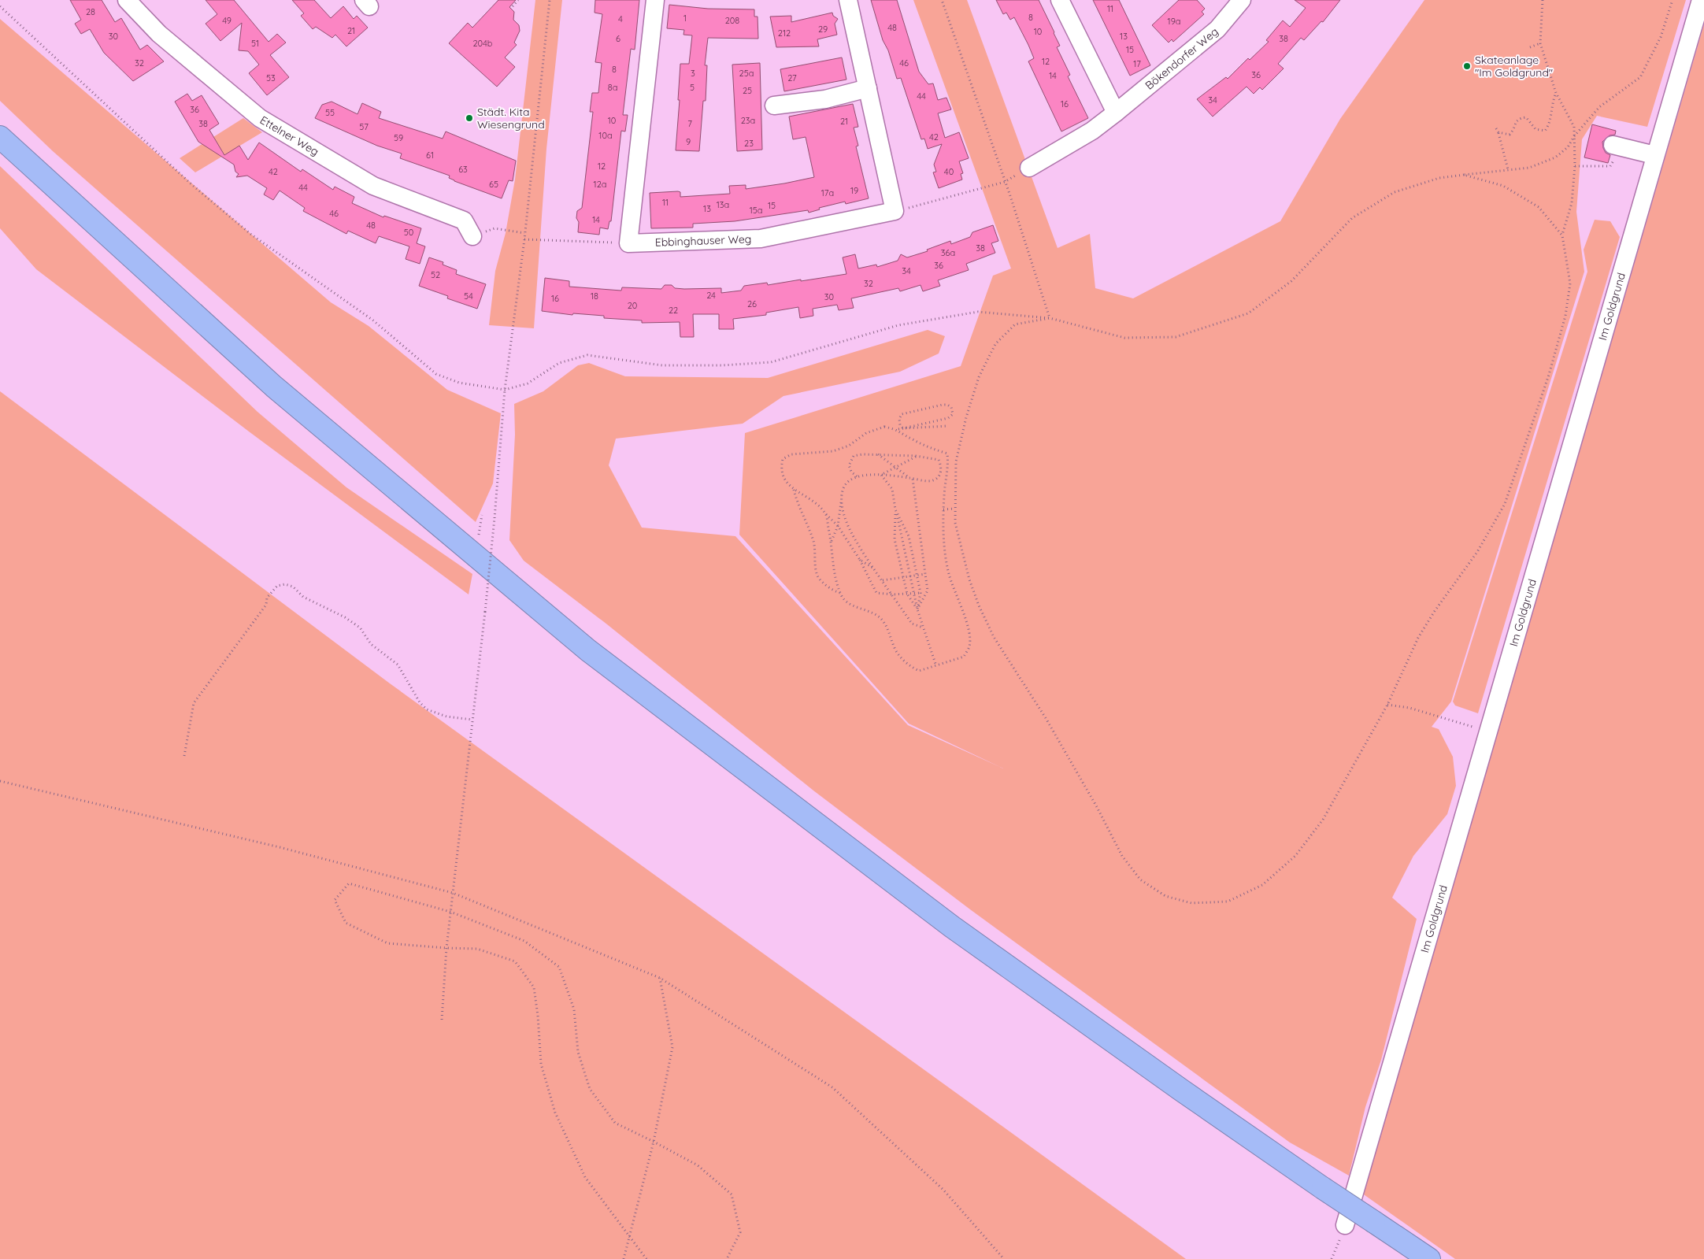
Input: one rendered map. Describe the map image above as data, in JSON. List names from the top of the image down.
{
  "streets": {
    "street": [
      "Bökendorfer Weg",
      "Ettelner Weg",
      "Ebbinghauser Weg",
      "Im Goldgrund"
    ]
  },
  "places": ["Skateanlage \"Im Goldgrund\"", "Städt. Kita Wiesengrund"],
  "house_numbers": [
    "11",
    "28",
    "8",
    "1",
    "4",
    "49",
    "208",
    "19a",
    "48",
    "29",
    "21",
    "10",
    "212",
    "30",
    "13",
    "6",
    "38",
    "51",
    "204b",
    "15",
    "12",
    "32",
    "46",
    "17",
    "8",
    "3",
    "25a",
    "36",
    "14",
    "53",
    "27",
    "8a",
    "5",
    "25",
    "44",
    "34",
    "16",
    "36",
    "55",
    "10",
    "23a",
    "21",
    "38",
    "7",
    "57",
    "10a",
    "42",
    "59",
    "9",
    "23",
    "61",
    "12",
    "63",
    "42",
    "40",
    "65",
    "12a",
    "44",
    "19",
    "17a",
    "11",
    "13a",
    "15",
    "13",
    "15a",
    "46",
    "14",
    "48",
    "50",
    "38",
    "36a",
    "36",
    "34",
    "52",
    "32",
    "24",
    "54",
    "18",
    "30",
    "16",
    "26",
    "20",
    "22"
  ]
}
